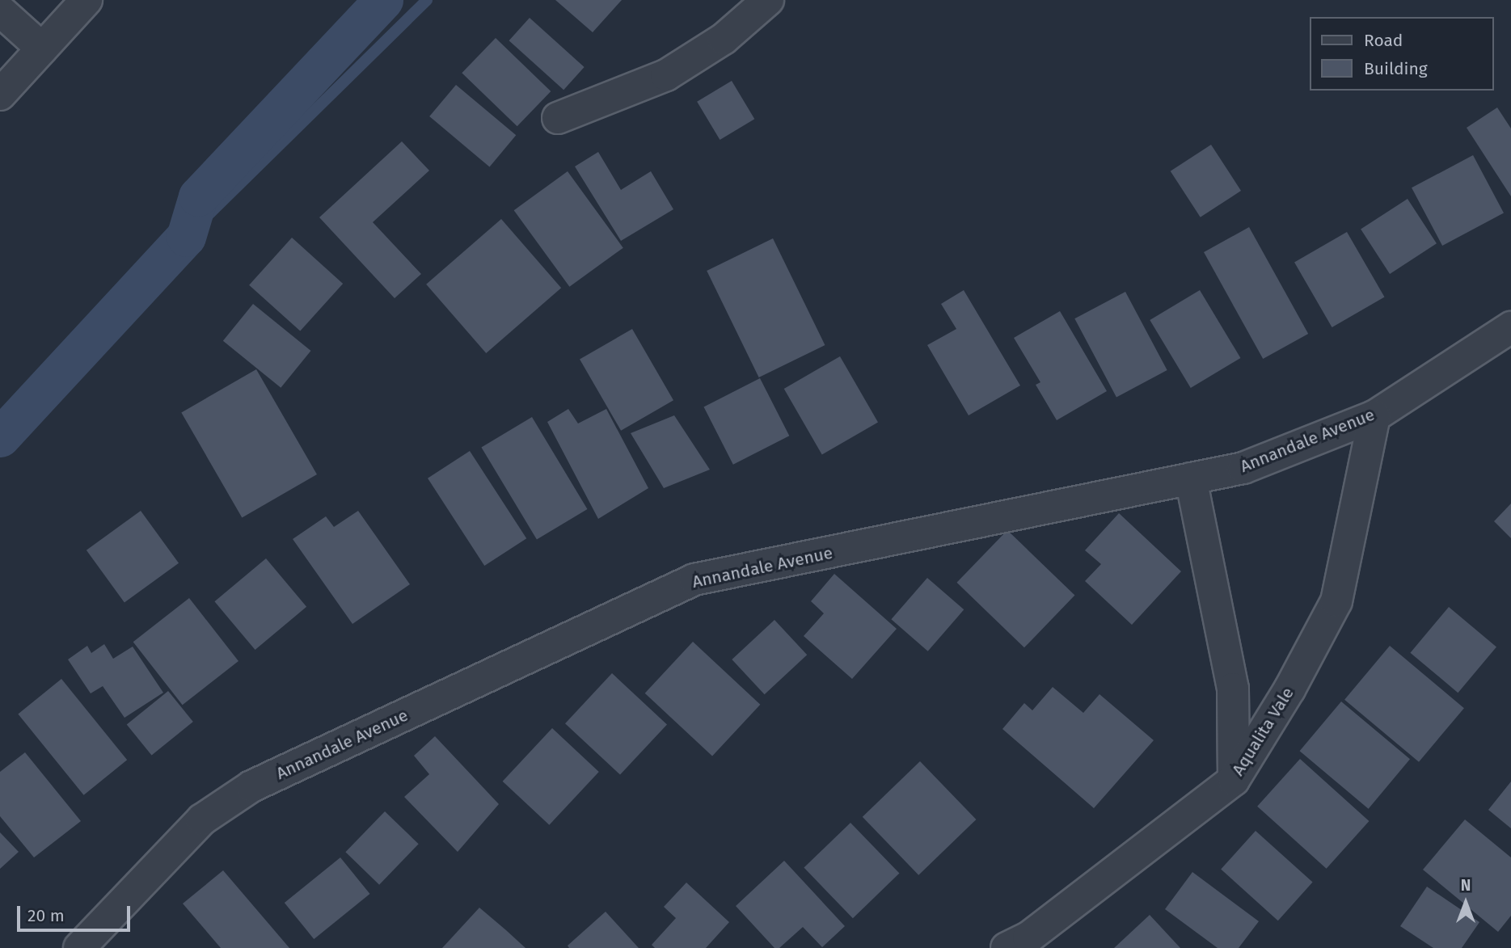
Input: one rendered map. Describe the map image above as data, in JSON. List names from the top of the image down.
{
  "streets": {
    "street": ["Annandale Avenue", "Aqualita Vale"]
  },
  "crossings": [
    ["Annandale Avenue", "Aqualita Vale"]
  ],
  "legend": ["Road", "Building"],
  "scale_bar": "20 m",
  "north": "top"
}
